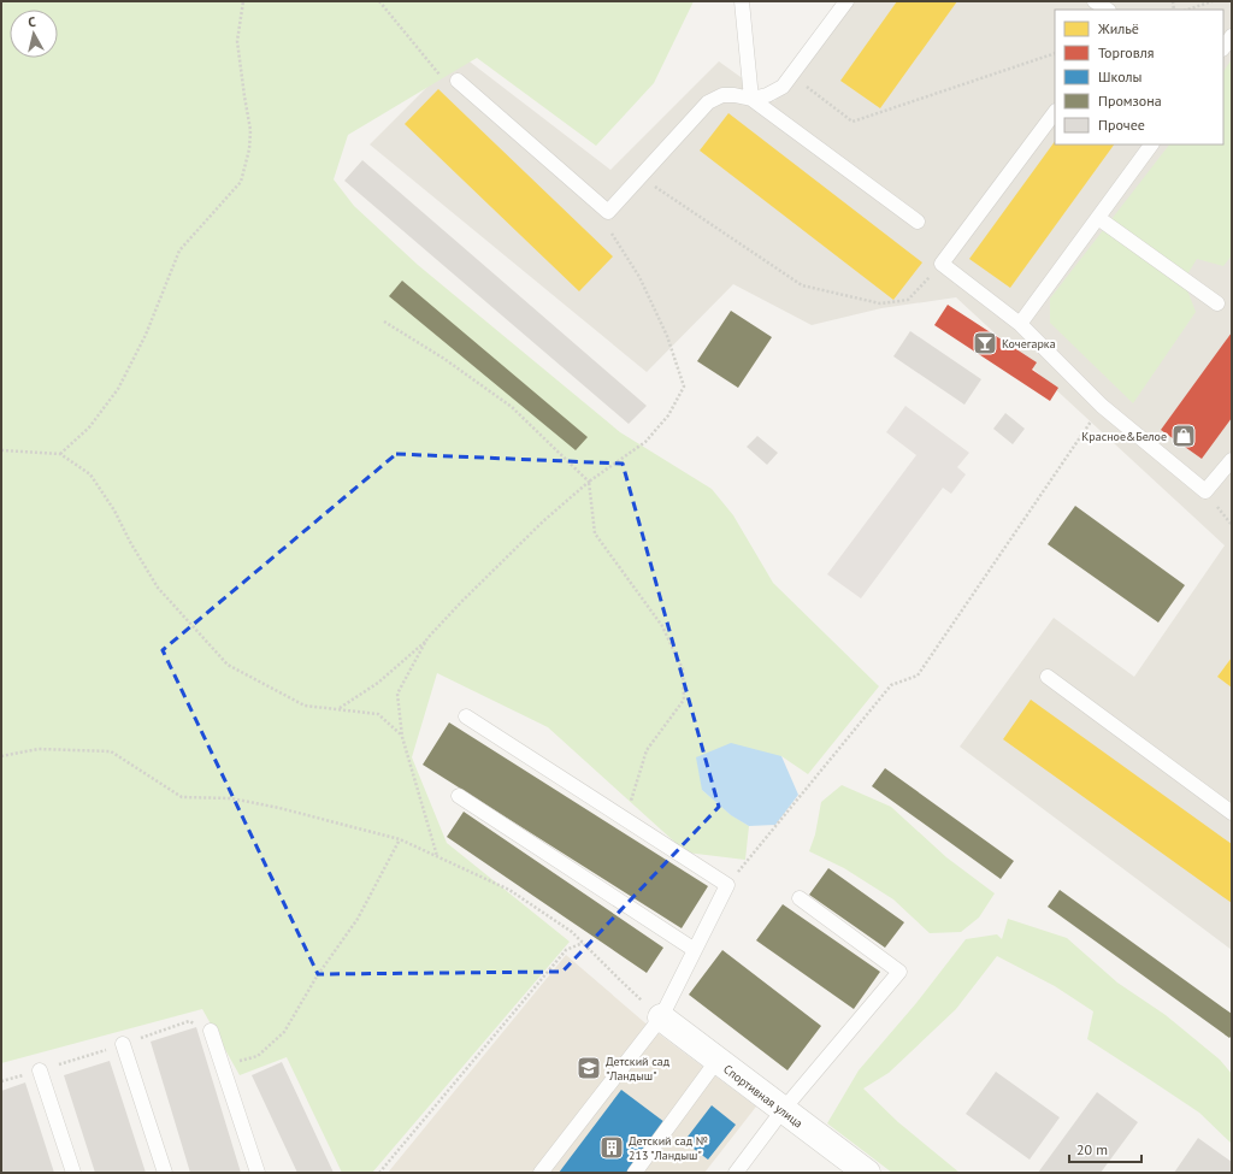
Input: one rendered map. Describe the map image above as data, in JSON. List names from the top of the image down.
{
  "streets": {
    "street": ["Спортивная улица"]
  },
  "places": {
    "bar": ["Кочегарка"],
    "shop": ["Красное&Белое"],
    "school or university": ["Детский сад \"Ландыш\""],
    "building": ["Детский сад № 213 \"Ландыш\""]
  },
  "legend": [
    "Жильё",
    "Торговля",
    "Школы",
    "Промзона",
    "Прочее"
  ],
  "scale_bar": "20 m",
  "north": "top"
}
